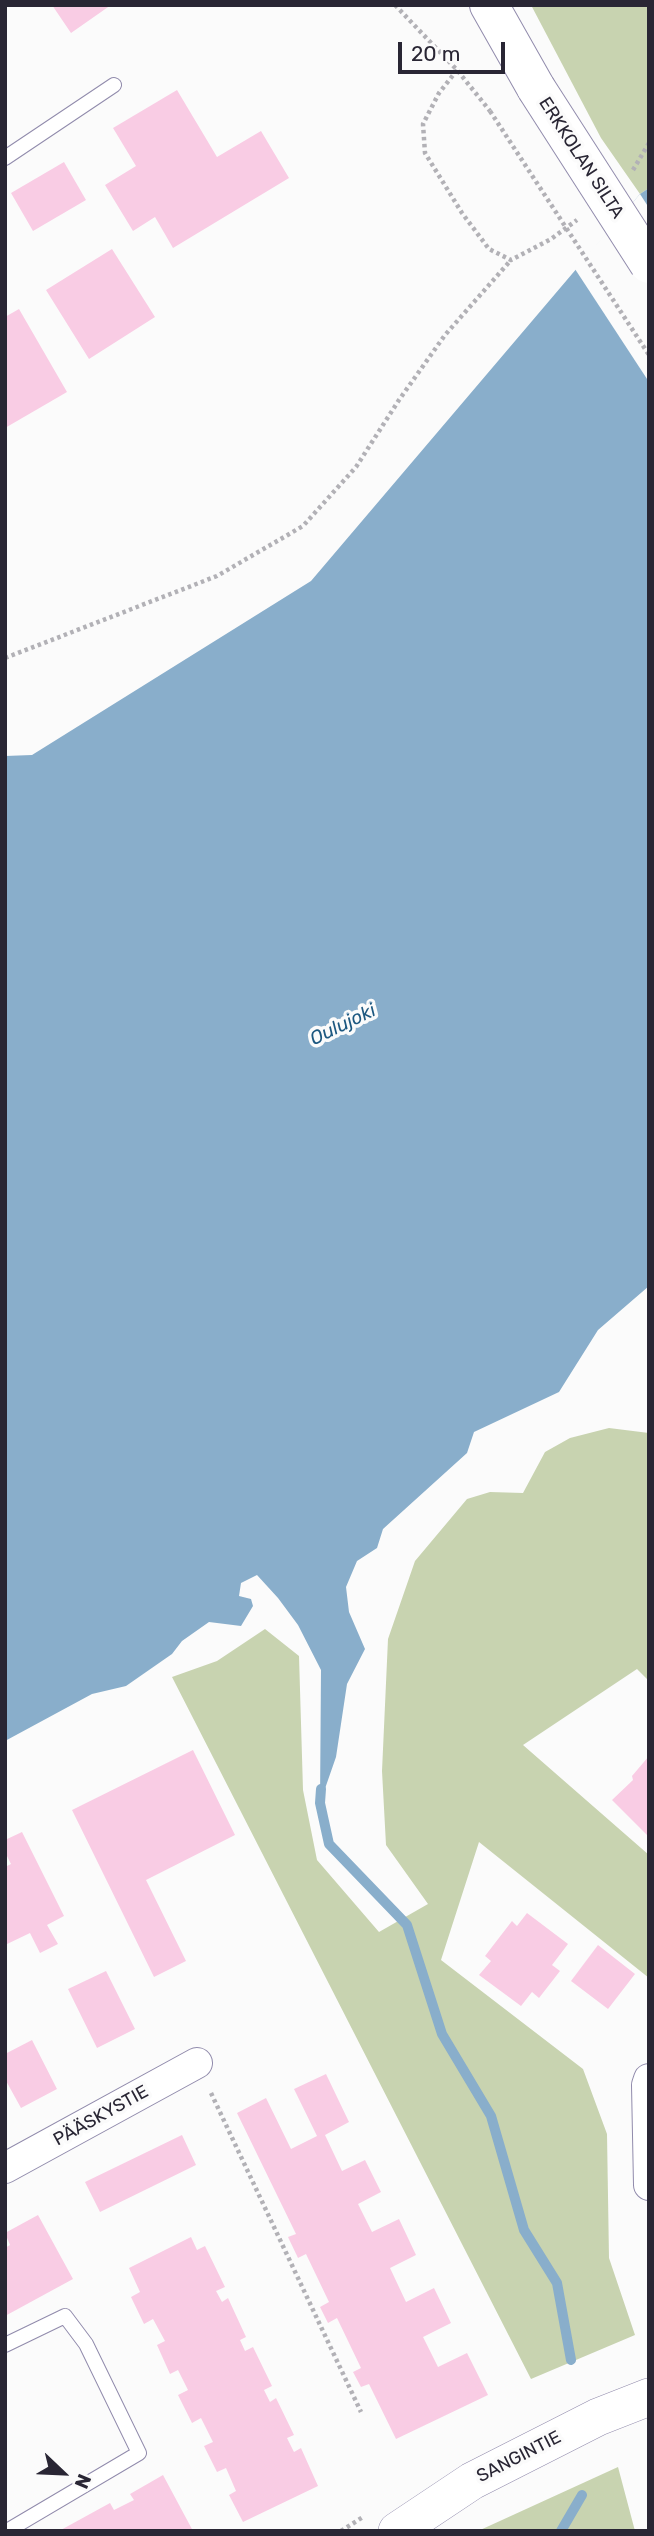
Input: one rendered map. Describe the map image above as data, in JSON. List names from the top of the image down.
{
  "streets": {
    "main road": ["ERKKOLAN SILTA"],
    "street": ["PÄÄSKYSTIE", "SANGINTIE"]
  },
  "water": ["Oulujoki"],
  "scale_bar": "20 m",
  "north": "bottom right"
}
